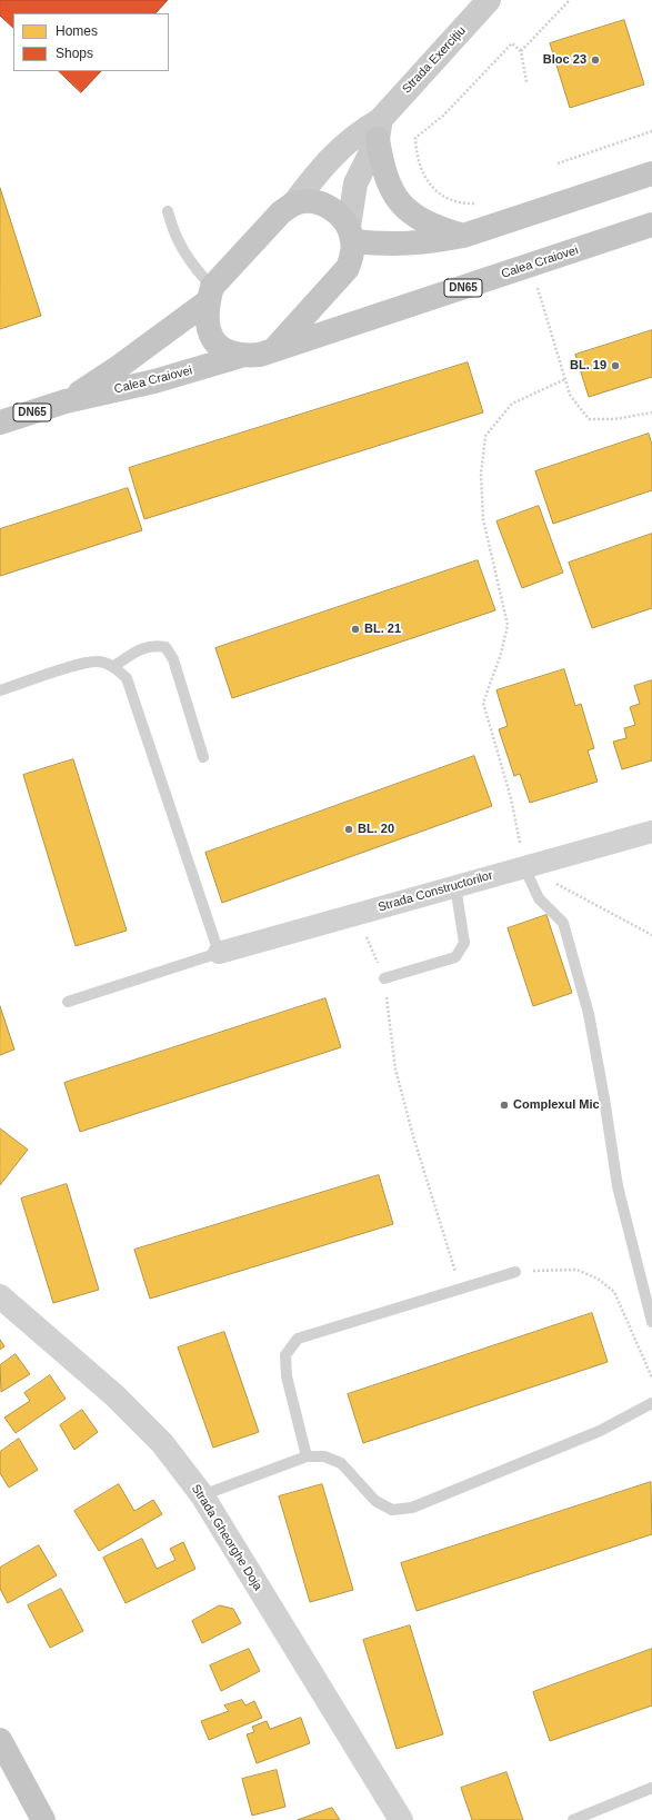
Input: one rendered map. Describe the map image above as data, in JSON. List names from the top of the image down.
{
  "streets": {
    "main road": ["Strada Exercițiu", "Calea Craiovei", "DN65"],
    "street": ["Strada Constructorilor", "Strada Gheorghe Doja"]
  },
  "crossings": [
    ["Strada Exercițiu", "Calea Craiovei"]
  ],
  "places": [
    "Bloc 23",
    "BL. 19",
    "BL. 21",
    "BL. 20",
    "Complexul Mic"
  ],
  "legend": ["Homes", "Shops"]
}
